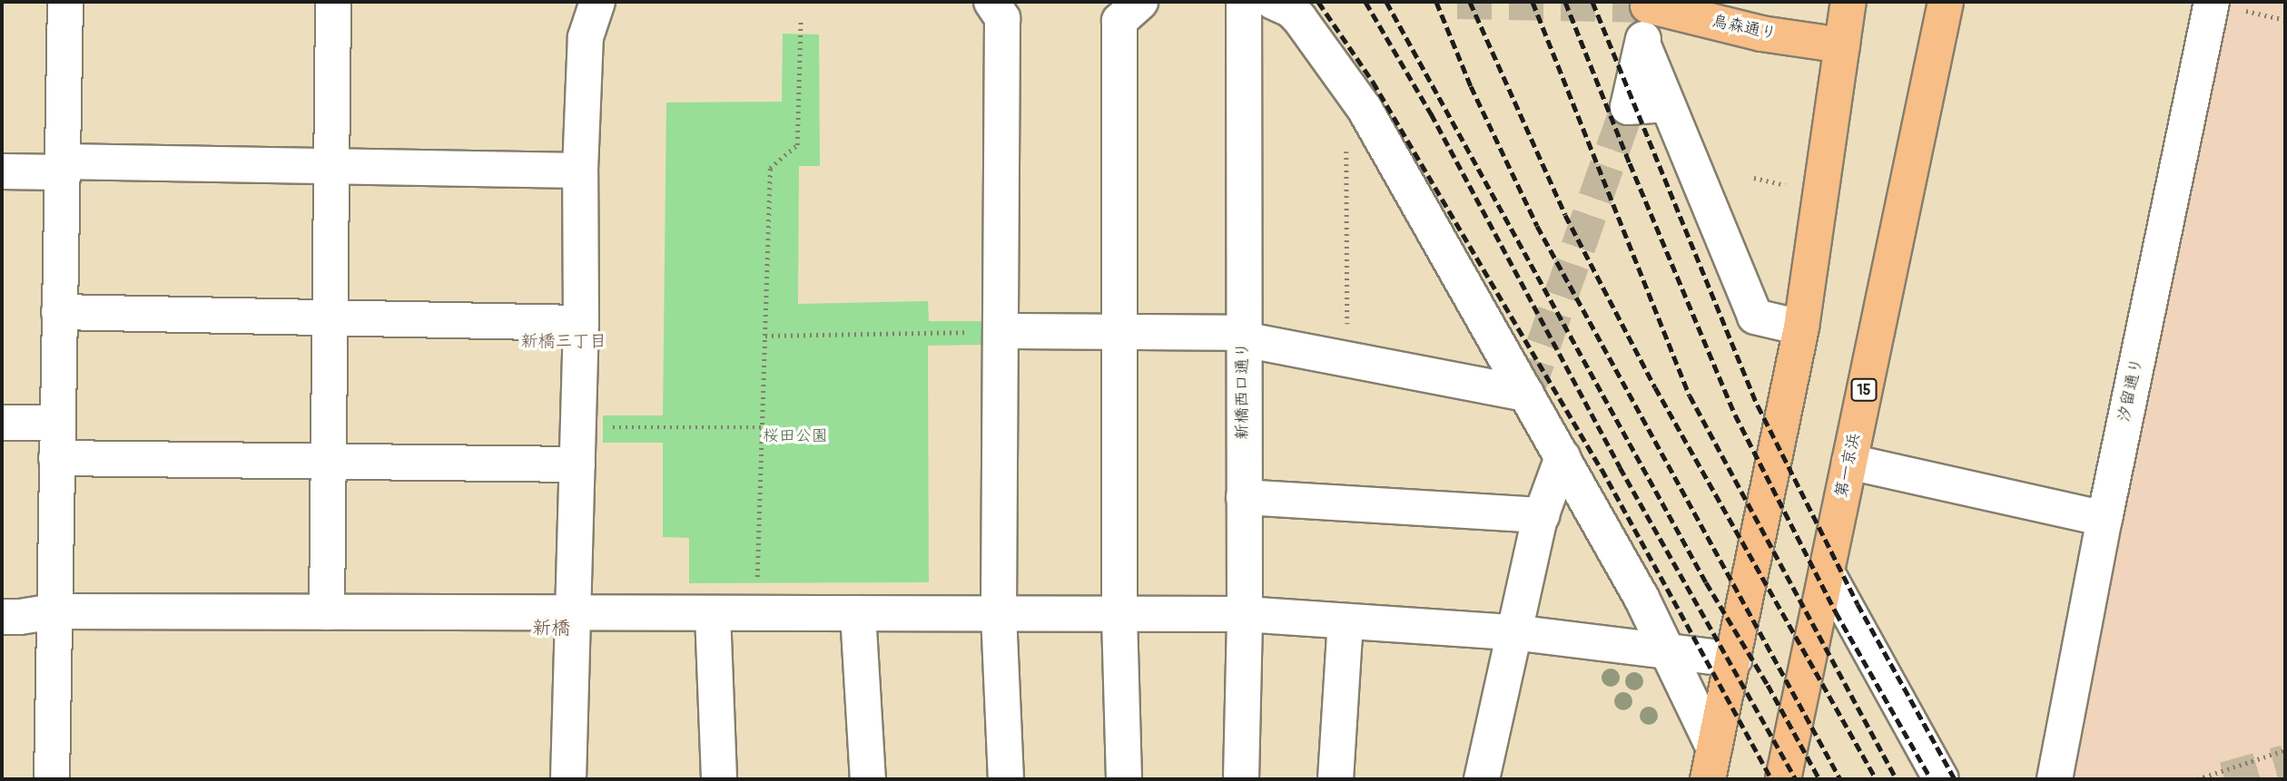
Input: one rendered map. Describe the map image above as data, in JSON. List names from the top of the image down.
{
  "streets": {
    "main road": ["烏森通り", "15", "第一京浜"],
    "street": ["汐留通り", "新橋西口通り"]
  },
  "districts": ["新橋三丁目", "新橋"],
  "parks": ["桜田公園"]
}
